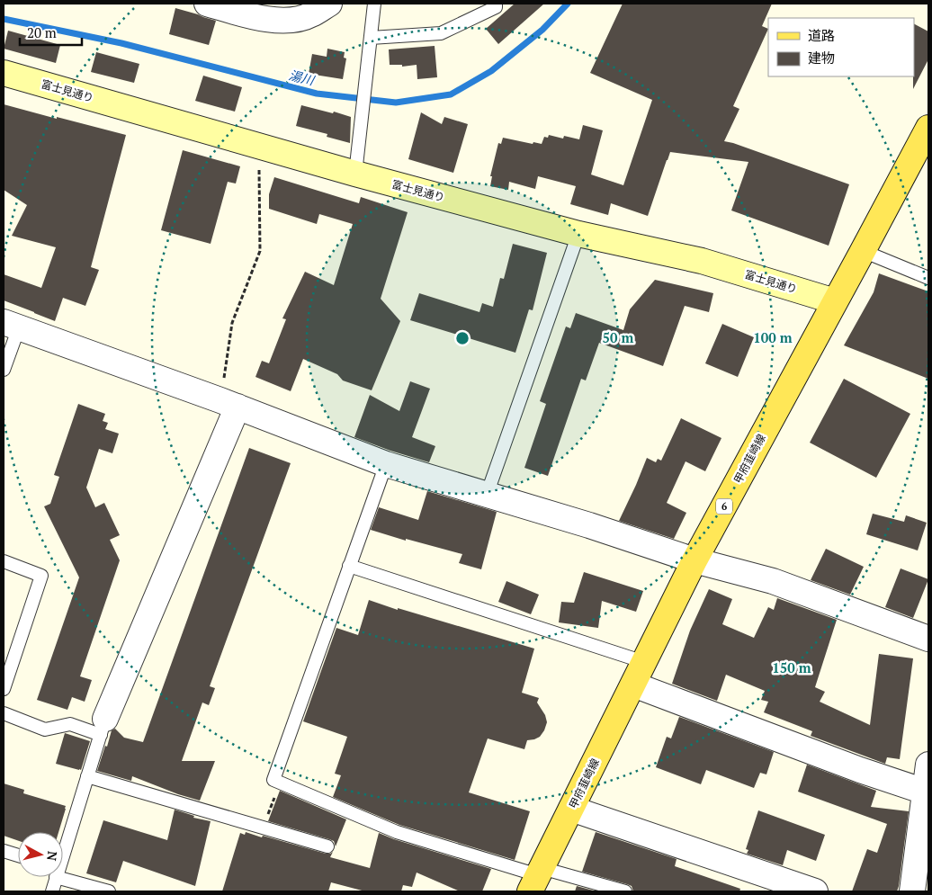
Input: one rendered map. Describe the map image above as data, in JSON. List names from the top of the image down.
{
  "streets": {
    "main road": ["甲府韮崎線", "6"],
    "street": ["富士見通り"]
  },
  "crossings": [
    ["富士見通り", "甲府韮崎線"]
  ],
  "water": ["湯川"],
  "legend": ["道路", "建物"],
  "scale_bar": "20 m",
  "north": "right",
  "rings": ["50 m", "100 m", "150 m"]
}
